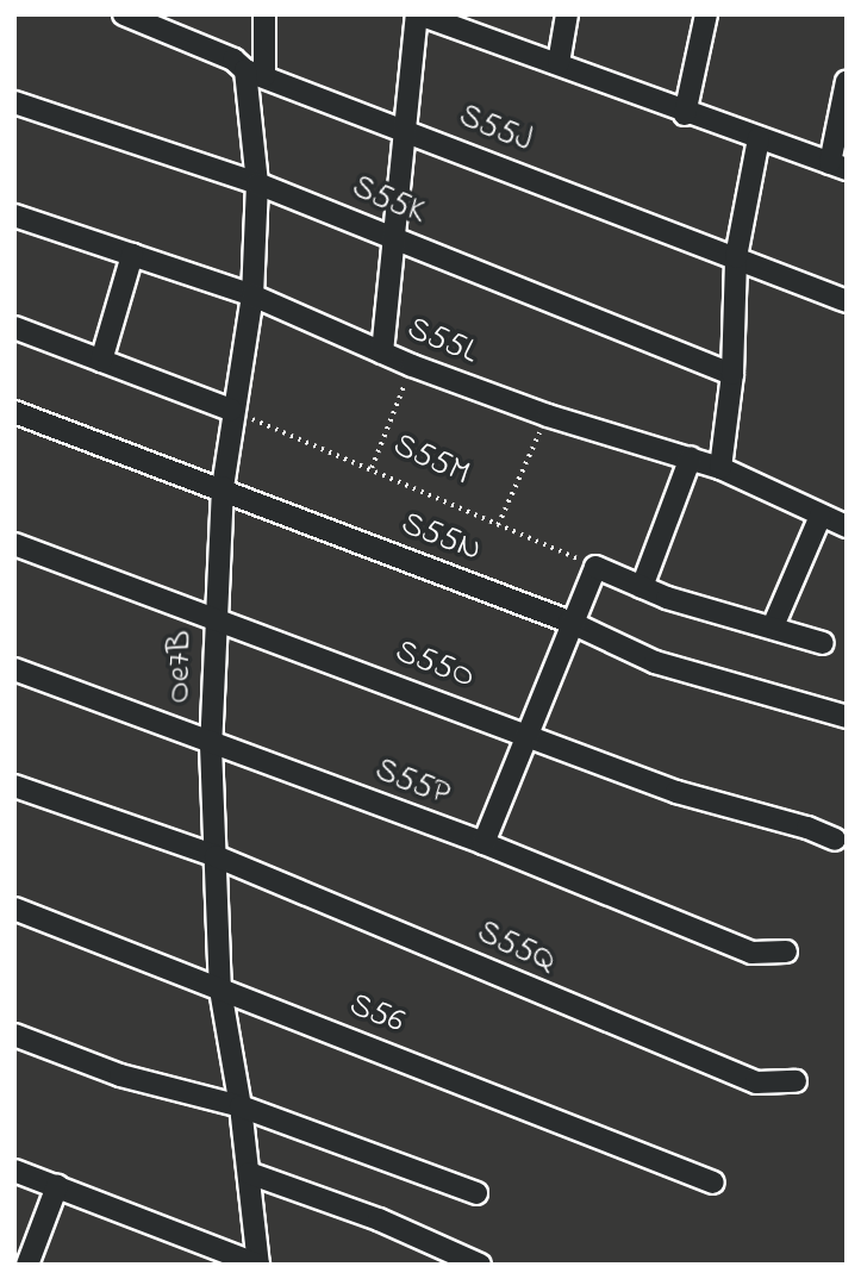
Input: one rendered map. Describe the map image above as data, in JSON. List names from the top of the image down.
{
  "streets": {
    "street": [
      "S55J",
      "S55K",
      "S55L",
      "S55N",
      "S55O",
      "Oe7B",
      "S55P",
      "S55Q",
      "S56"
    ],
    "path": ["S55M"]
  },
  "crossings": [
    ["S55J", "Oe7B"],
    ["S55K", "Oe7B"],
    ["S55L", "Oe7B"],
    ["S55M", "Oe7B"],
    ["S55N", "Oe7B"],
    ["S55O", "Oe7B"],
    ["Oe7B", "S55P"],
    ["Oe7B", "S55Q"],
    ["Oe7B", "S56"]
  ]
}
